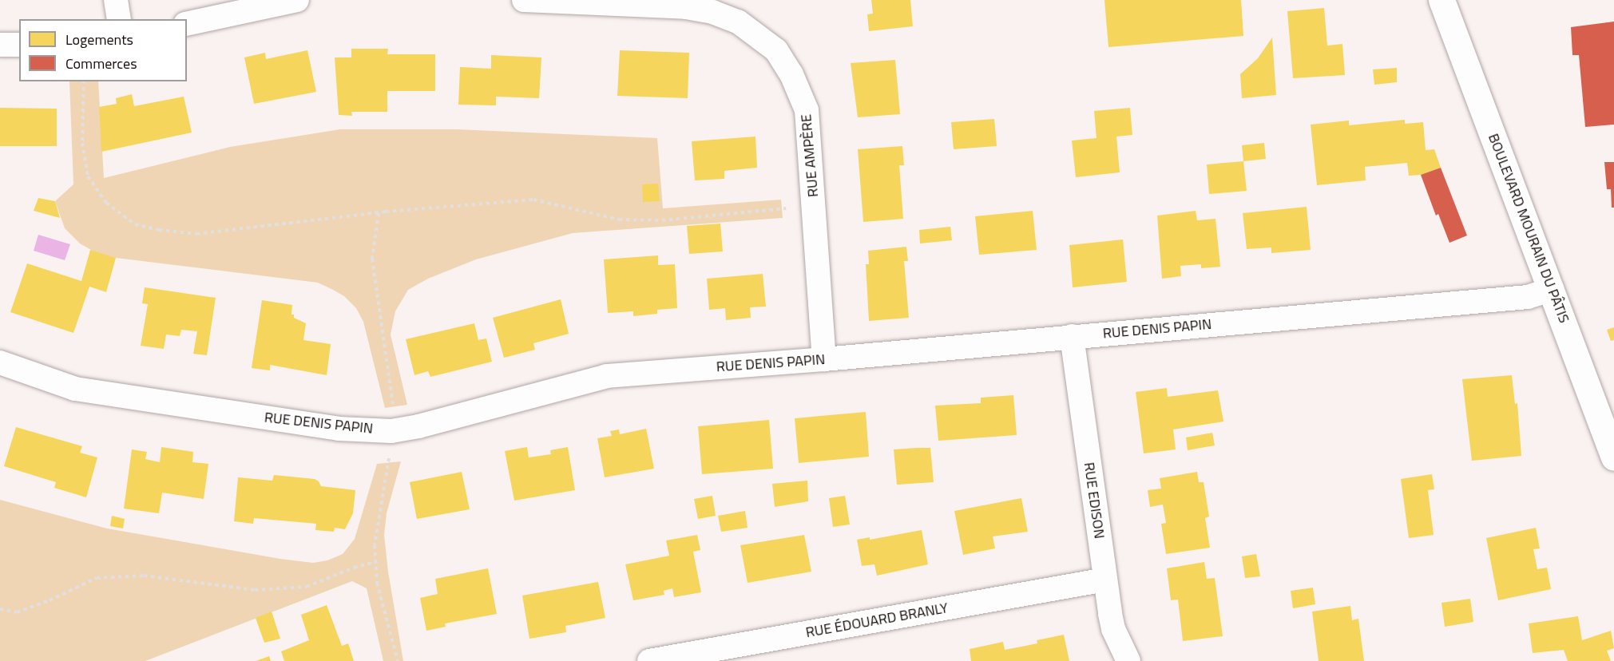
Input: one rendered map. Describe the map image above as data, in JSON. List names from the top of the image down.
{
  "streets": {
    "main road": ["BOULEVARD MOURAIN DU PÂTIS"],
    "street": [
      "RUE AMPÈRE",
      "RUE DENIS PAPIN",
      "RUE EDISON",
      "RUE ÉDOUARD BRANLY"
    ]
  },
  "crossings": [
    ["RUE AMPÈRE", "RUE DENIS PAPIN"],
    ["BOULEVARD MOURAIN DU PÂTIS", "RUE DENIS PAPIN"],
    ["RUE DENIS PAPIN", "RUE EDISON"],
    ["RUE EDISON", "RUE ÉDOUARD BRANLY"]
  ],
  "legend": ["Logements", "Commerces"]
}
